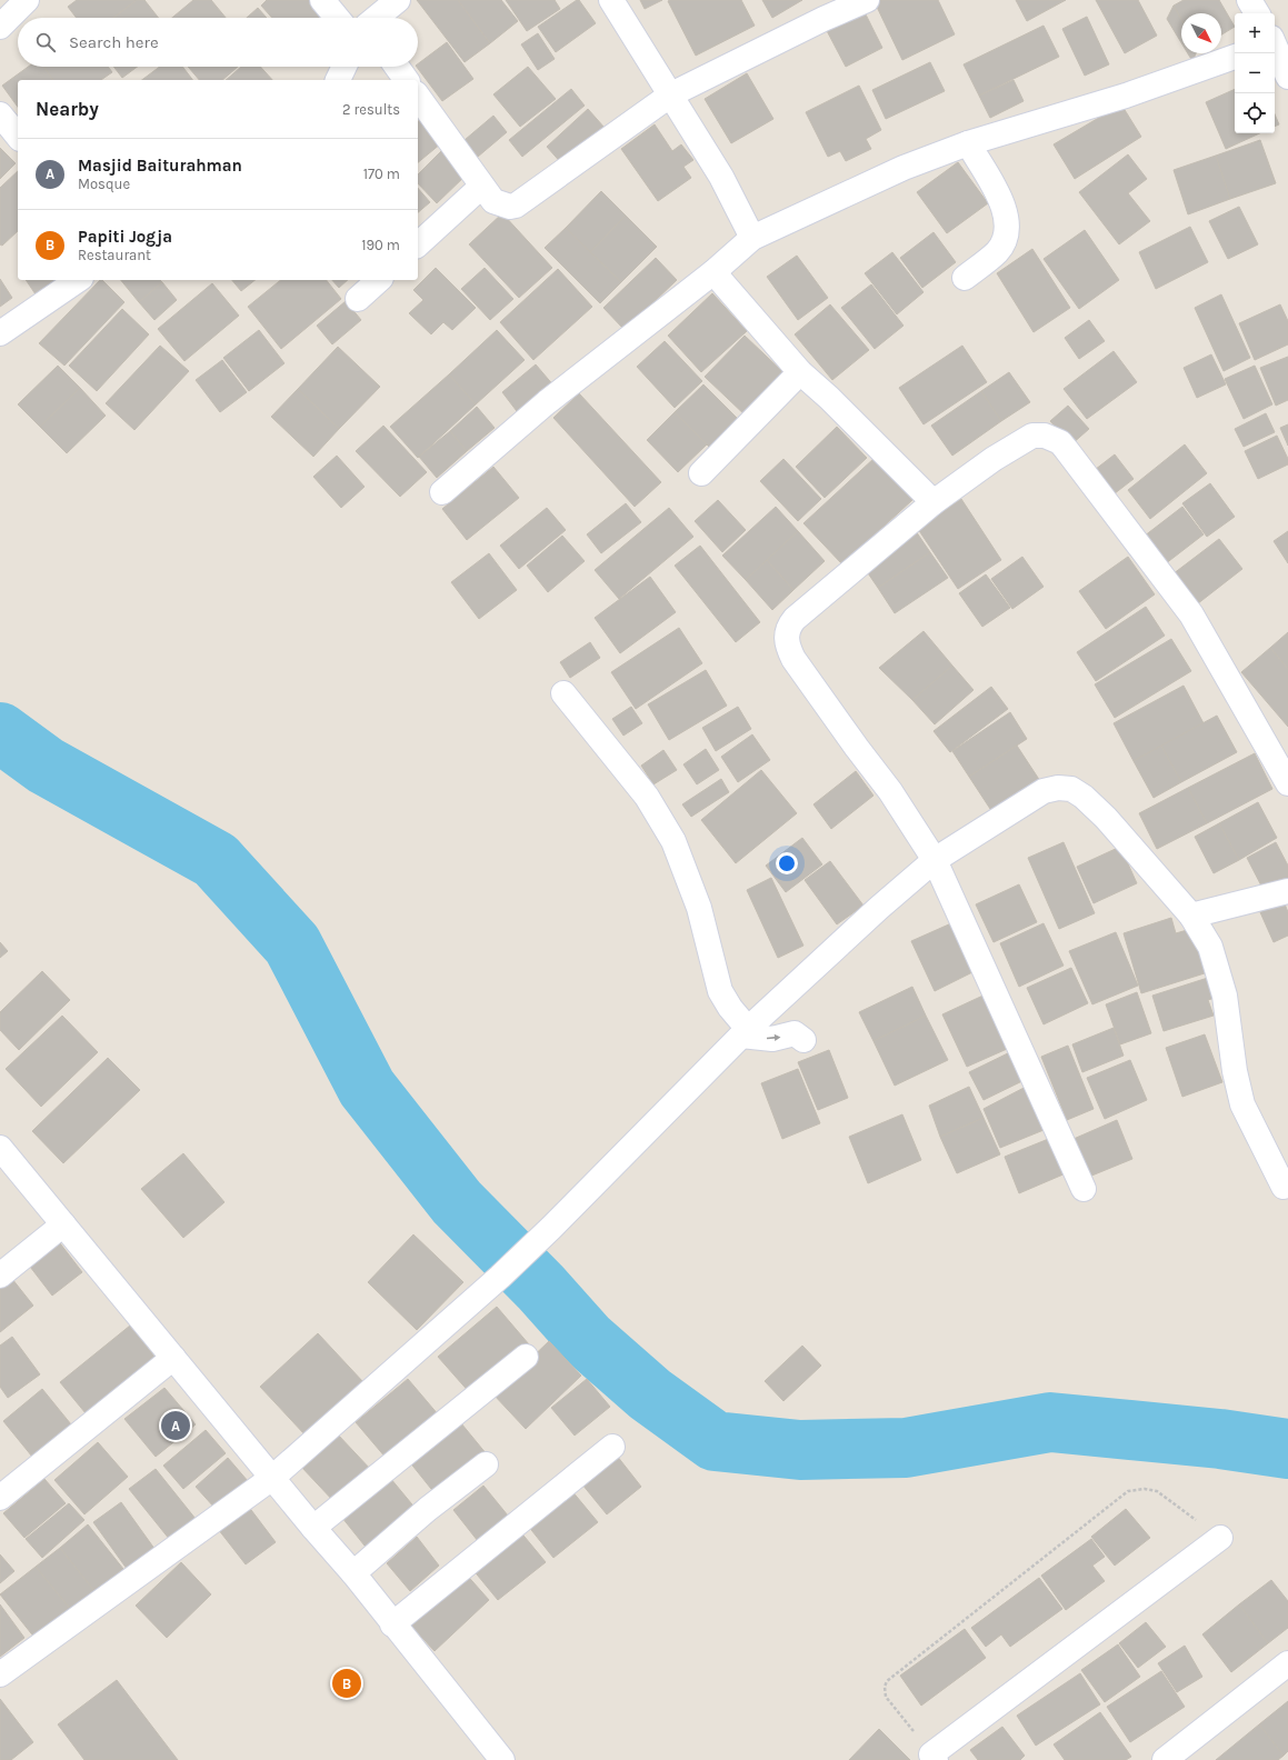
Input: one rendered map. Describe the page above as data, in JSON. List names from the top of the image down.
{
  "north": "bottom right",
  "page": {
    "map_buttons": ["+", "−"],
    "search": "Search here",
    "heading": ["Nearby", "2 results"],
    "list": [
      {
        "mark": "A",
        "name": "Masjid Baiturahman",
        "note": "Mosque",
        "value": "170 m"
      },
      {
        "mark": "B",
        "name": "Papiti Jogja",
        "note": "Restaurant",
        "value": "190 m"
      }
    ],
    "pins": ["A", "B"]
  }
}
